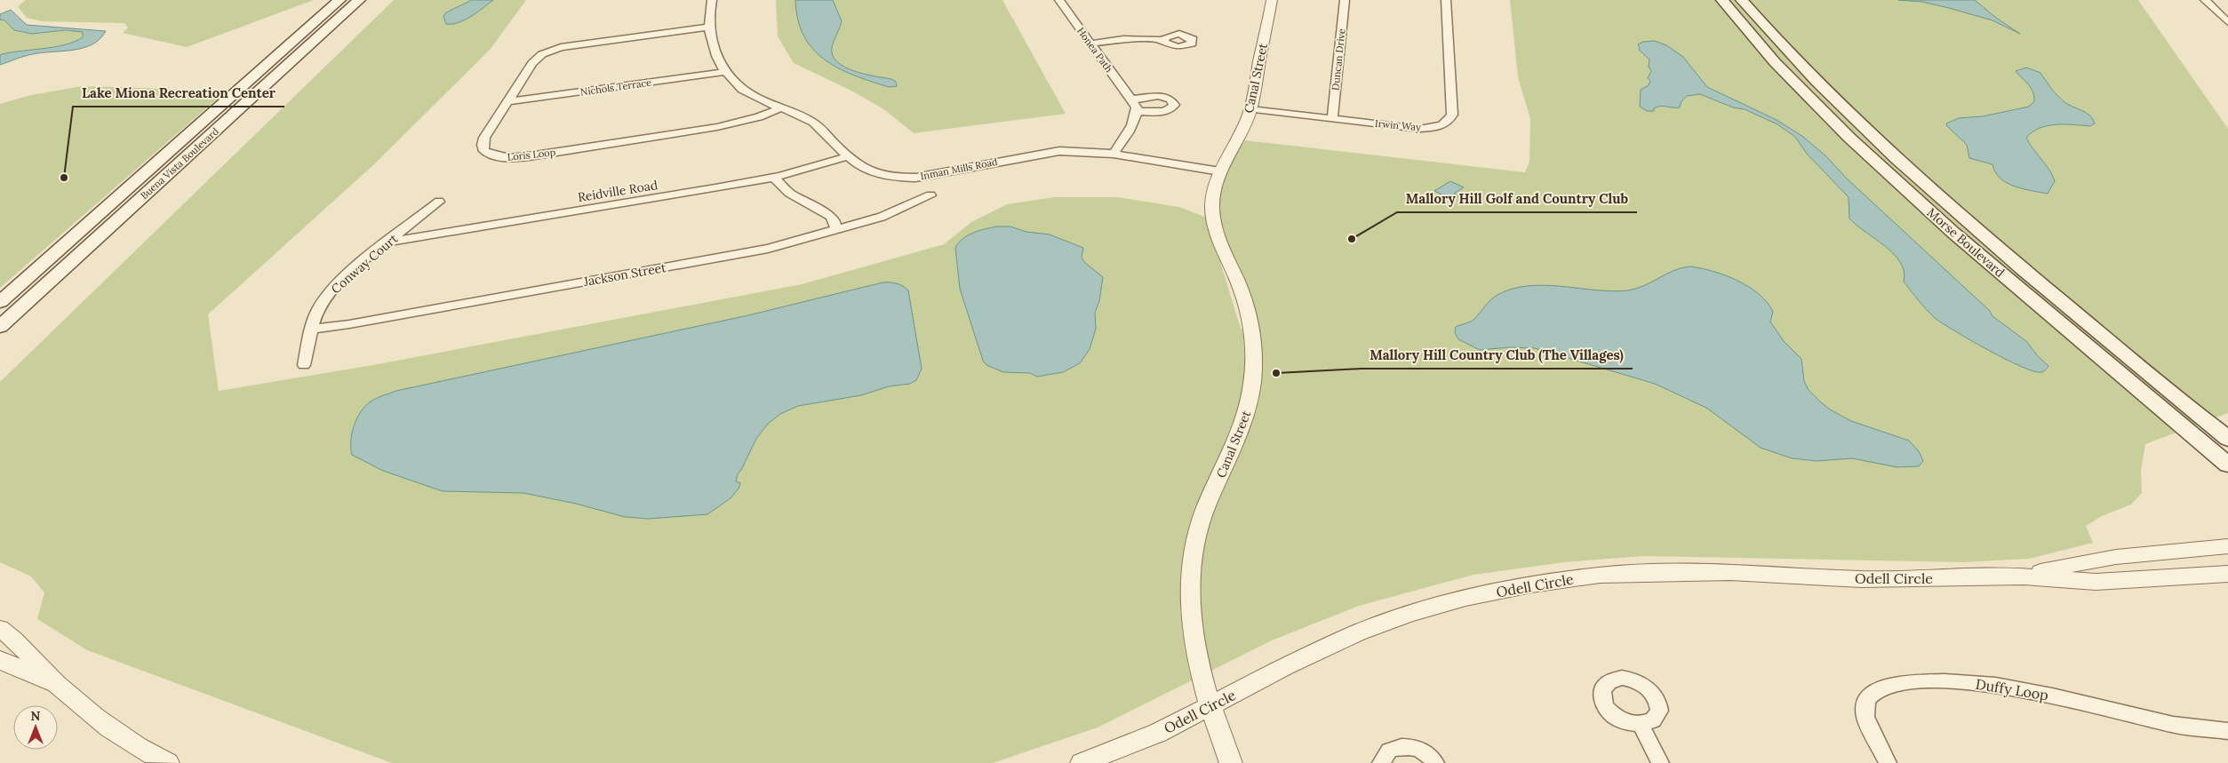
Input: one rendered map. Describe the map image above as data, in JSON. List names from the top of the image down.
{
  "streets": {
    "main road": ["Buena Vista Boulevard", "Morse Boulevard"],
    "street": [
      "Honea Path",
      "Duncan Drive",
      "Canal Street",
      "Nichols Terrace",
      "Irwin Way",
      "Loris Loop",
      "Inman Mills Road",
      "Reidville Road",
      "Conway Court",
      "Jackson Street",
      "Odell Circle",
      "Duffy Loop"
    ]
  },
  "crossings": [
    ["Duncan Drive", "Irwin Way"],
    ["Canal Street", "Irwin Way"],
    ["Canal Street", "Inman Mills Road"],
    ["Canal Street", "Odell Circle"],
    ["Nichols Terrace", "Loris Loop"],
    ["Nichols Terrace", "Inman Mills Road"],
    ["Loris Loop", "Inman Mills Road"],
    ["Inman Mills Road", "Reidville Road"],
    ["Reidville Road", "Conway Court"],
    ["Conway Court", "Jackson Street"]
  ],
  "places": ["Lake Miona Recreation Center", "Mallory Hill Golf and Country Club", "Mallory Hill Country Club (The Villages)"],
  "north": "top"
}
